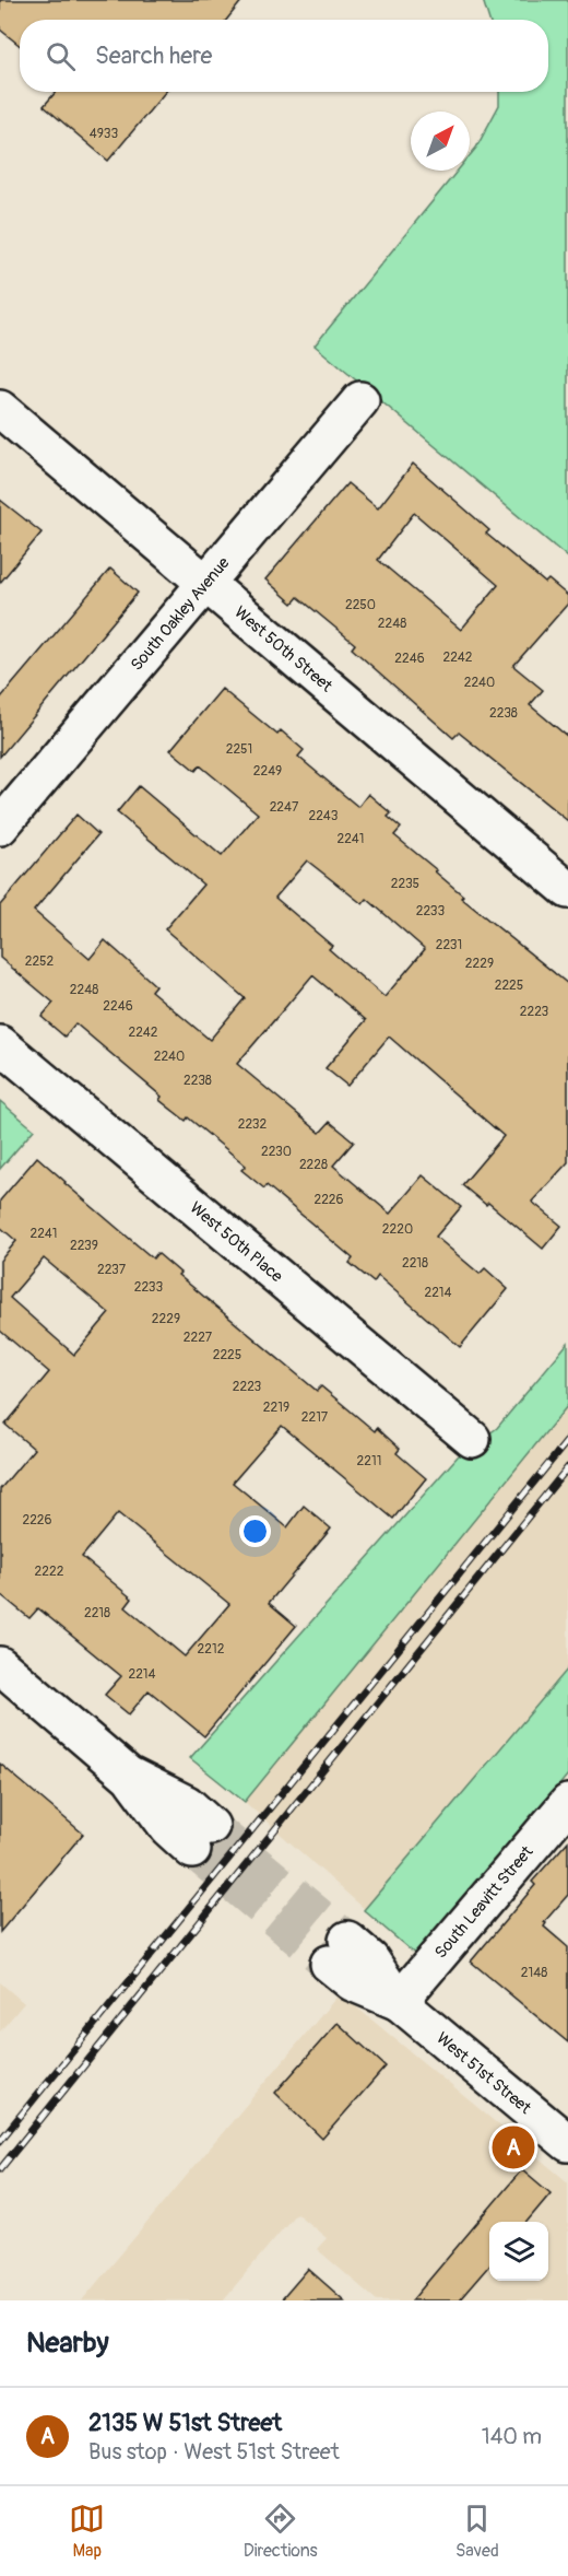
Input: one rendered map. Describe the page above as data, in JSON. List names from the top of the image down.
{
  "streets": {
    "street": [
      "South Oakley Avenue",
      "West 50th Street",
      "West 50th Place",
      "South Leavitt Street",
      "West 51st Street"
    ]
  },
  "crossings": [
    ["South Oakley Avenue", "West 50th Street"],
    ["South Leavitt Street", "West 51st Street"]
  ],
  "house_numbers": [
    "4933",
    "2250",
    "2248",
    "2242",
    "2246",
    "2240",
    "2238",
    "2251",
    "2249",
    "2247",
    "2243",
    "2241",
    "2235",
    "2233",
    "2231",
    "2252",
    "2229",
    "2225",
    "2248",
    "2246",
    "2223",
    "2242",
    "2240",
    "2238",
    "2232",
    "2230",
    "2228",
    "2226",
    "2220",
    "2241",
    "2239",
    "2218",
    "2237",
    "2233",
    "2214",
    "2229",
    "2227",
    "2225",
    "2223",
    "2219",
    "2217",
    "2211",
    "2226",
    "2222",
    "2218",
    "2212",
    "2214",
    "2148"
  ],
  "north": "top right",
  "page": {
    "search": "Search here",
    "pins": "A",
    "heading": "Nearby",
    "list": [
      {
        "mark": "A",
        "name": "2135 W 51st Street",
        "note": "Bus stop · West 51st Street",
        "value": "140 m"
      }
    ],
    "nav": ["Map", "Directions", "Saved"]
  }
}
